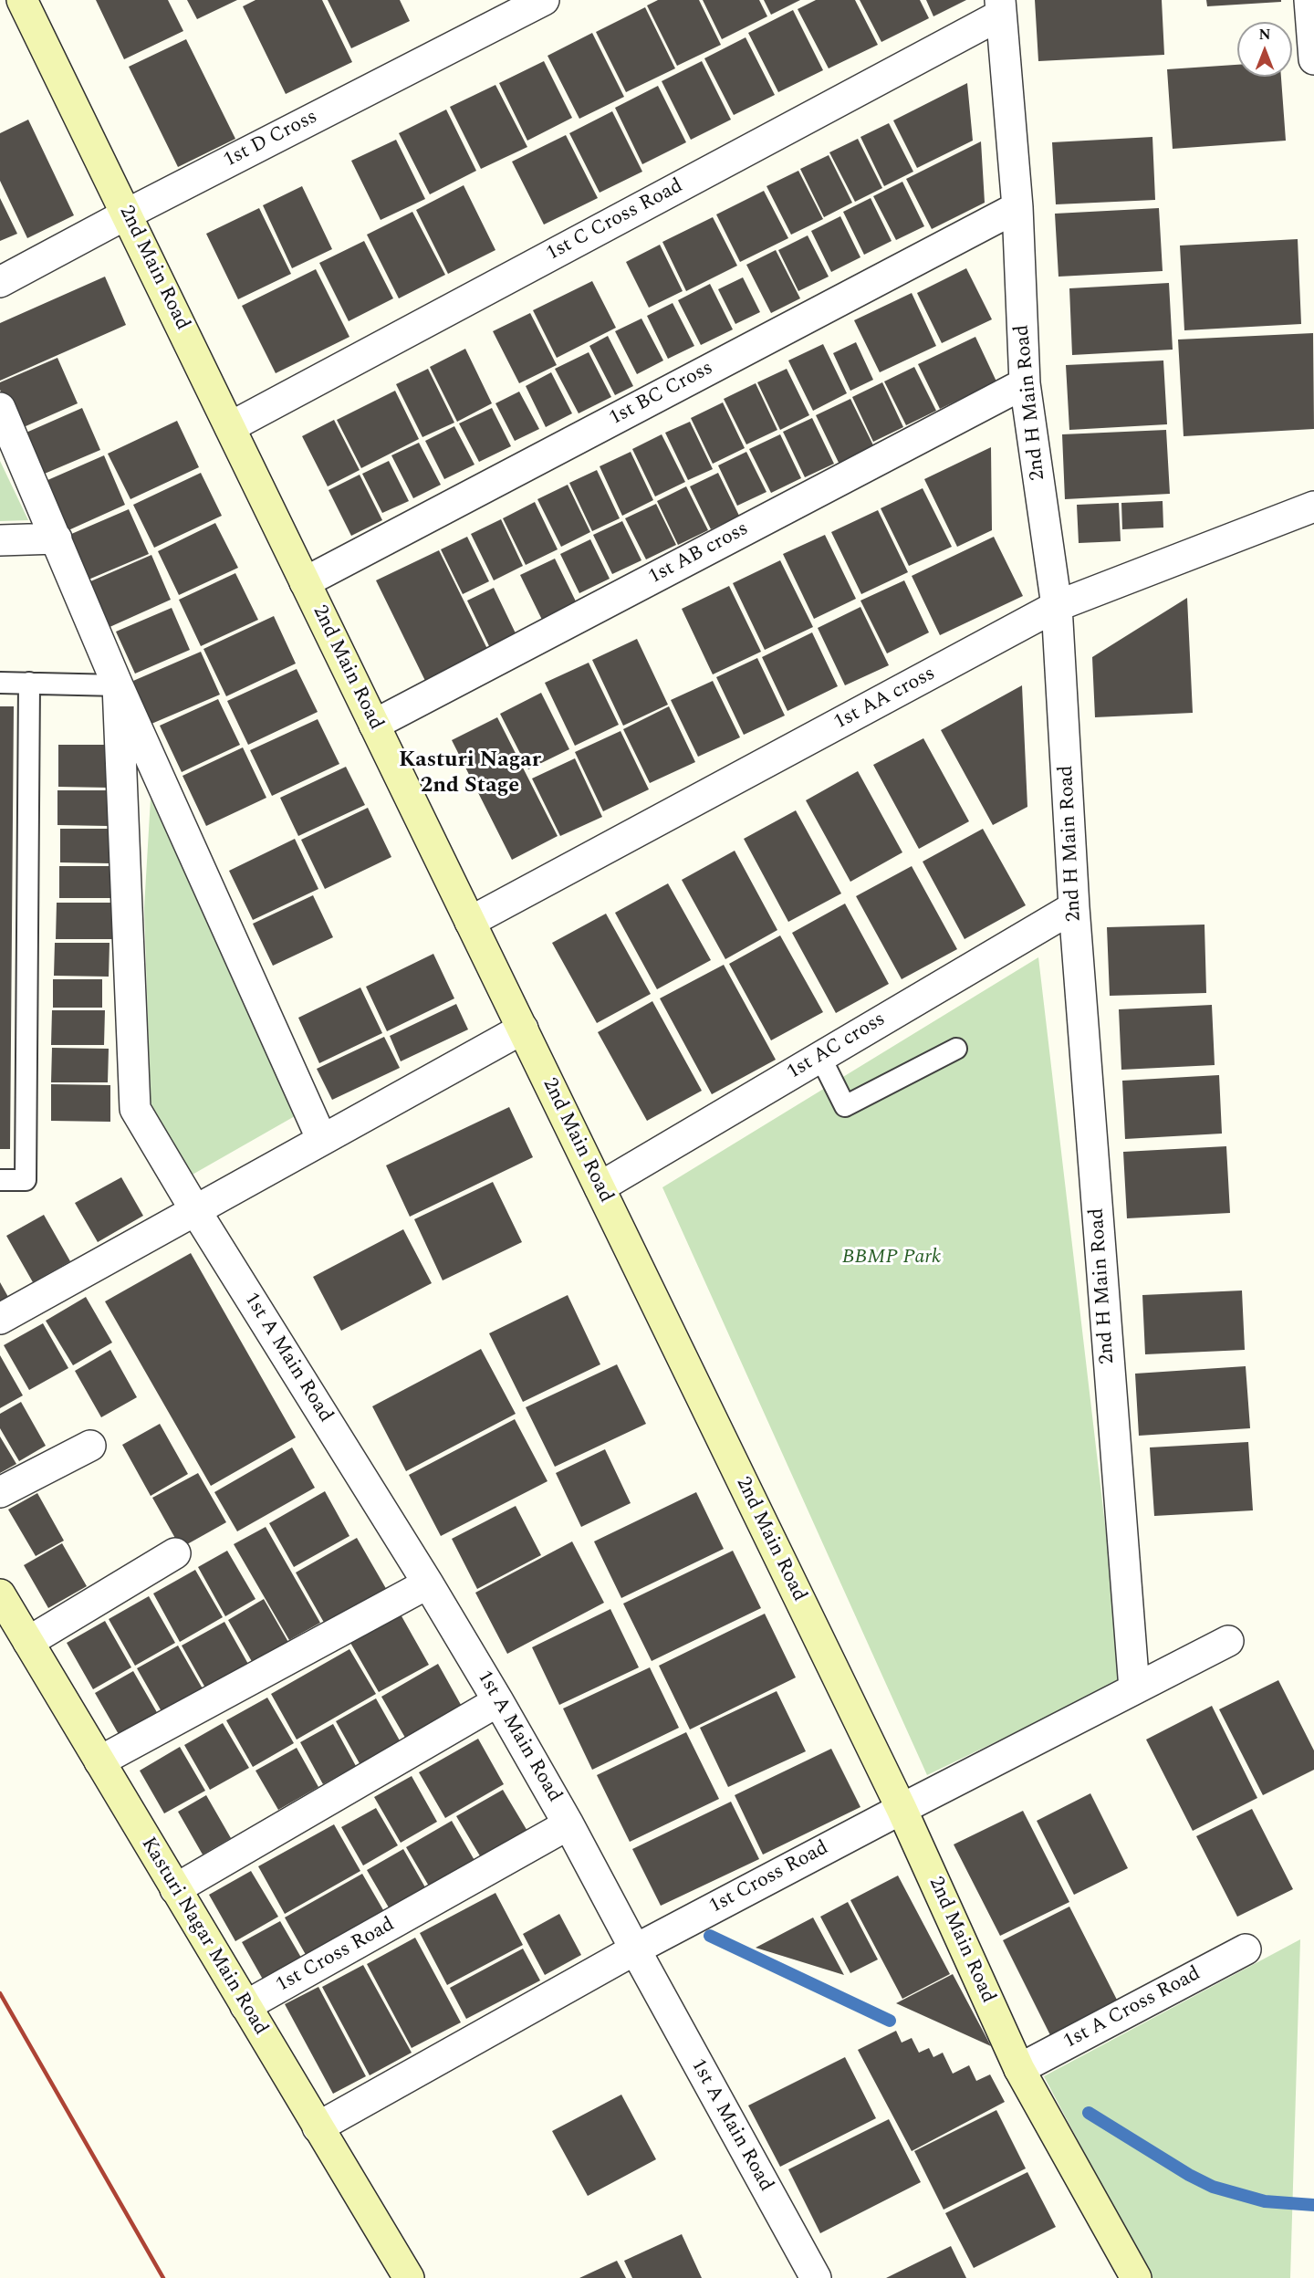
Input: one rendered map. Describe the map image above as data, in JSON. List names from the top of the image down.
{
  "streets": {
    "main road": ["2nd Main Road", "Kasturi Nagar Main Road"],
    "street": [
      "1st D Cross",
      "1st C Cross Road",
      "1st BC Cross",
      "2nd H Main Road",
      "1st AB cross",
      "1st AA cross",
      "1st AC cross",
      "1st A Main Road",
      "1st Cross Road",
      "1st A Cross Road"
    ]
  },
  "crossings": [
    ["1st D Cross", "2nd Main Road"],
    ["1st C Cross Road", "2nd Main Road"],
    ["1st C Cross Road", "2nd H Main Road"],
    ["2nd Main Road", "1st BC Cross"],
    ["2nd Main Road", "1st AB cross"],
    ["2nd Main Road", "1st AA cross"],
    ["2nd Main Road", "1st AC cross"],
    ["2nd Main Road", "1st Cross Road"],
    ["2nd Main Road", "1st A Cross Road"],
    ["1st BC Cross", "2nd H Main Road"],
    ["2nd H Main Road", "1st AB cross"],
    ["2nd H Main Road", "1st AA cross"],
    ["2nd H Main Road", "1st AC cross"],
    ["2nd H Main Road", "1st Cross Road"],
    ["1st A Main Road", "1st Cross Road"],
    ["1st Cross Road", "Kasturi Nagar Main Road"]
  ],
  "districts": ["Kasturi Nagar 2nd Stage"],
  "parks": ["BBMP Park"],
  "north": "top"
}
